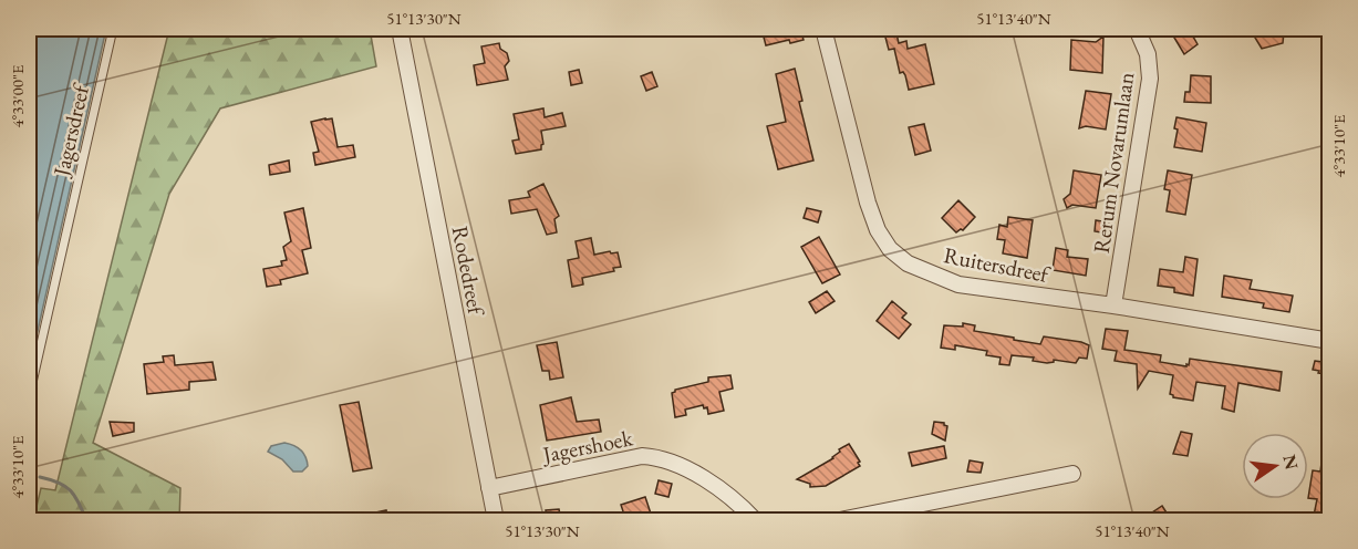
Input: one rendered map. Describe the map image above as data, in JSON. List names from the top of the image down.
{
  "streets": {
    "street": [
      "Rerum Novarumlaan",
      "Ruitersdreef",
      "Rodedreef",
      "Jagershoek"
    ],
    "lane": ["Jagersdreef"]
  },
  "crossings": [
    ["Rerum Novarumlaan", "Ruitersdreef"],
    ["Rodedreef", "Jagershoek"]
  ],
  "north": "right",
  "coordinates": [
    "51°13'30\"N",
    "51°13'40\"N",
    "4°33'00\"E",
    "4°33'10\"E"
  ]
}
